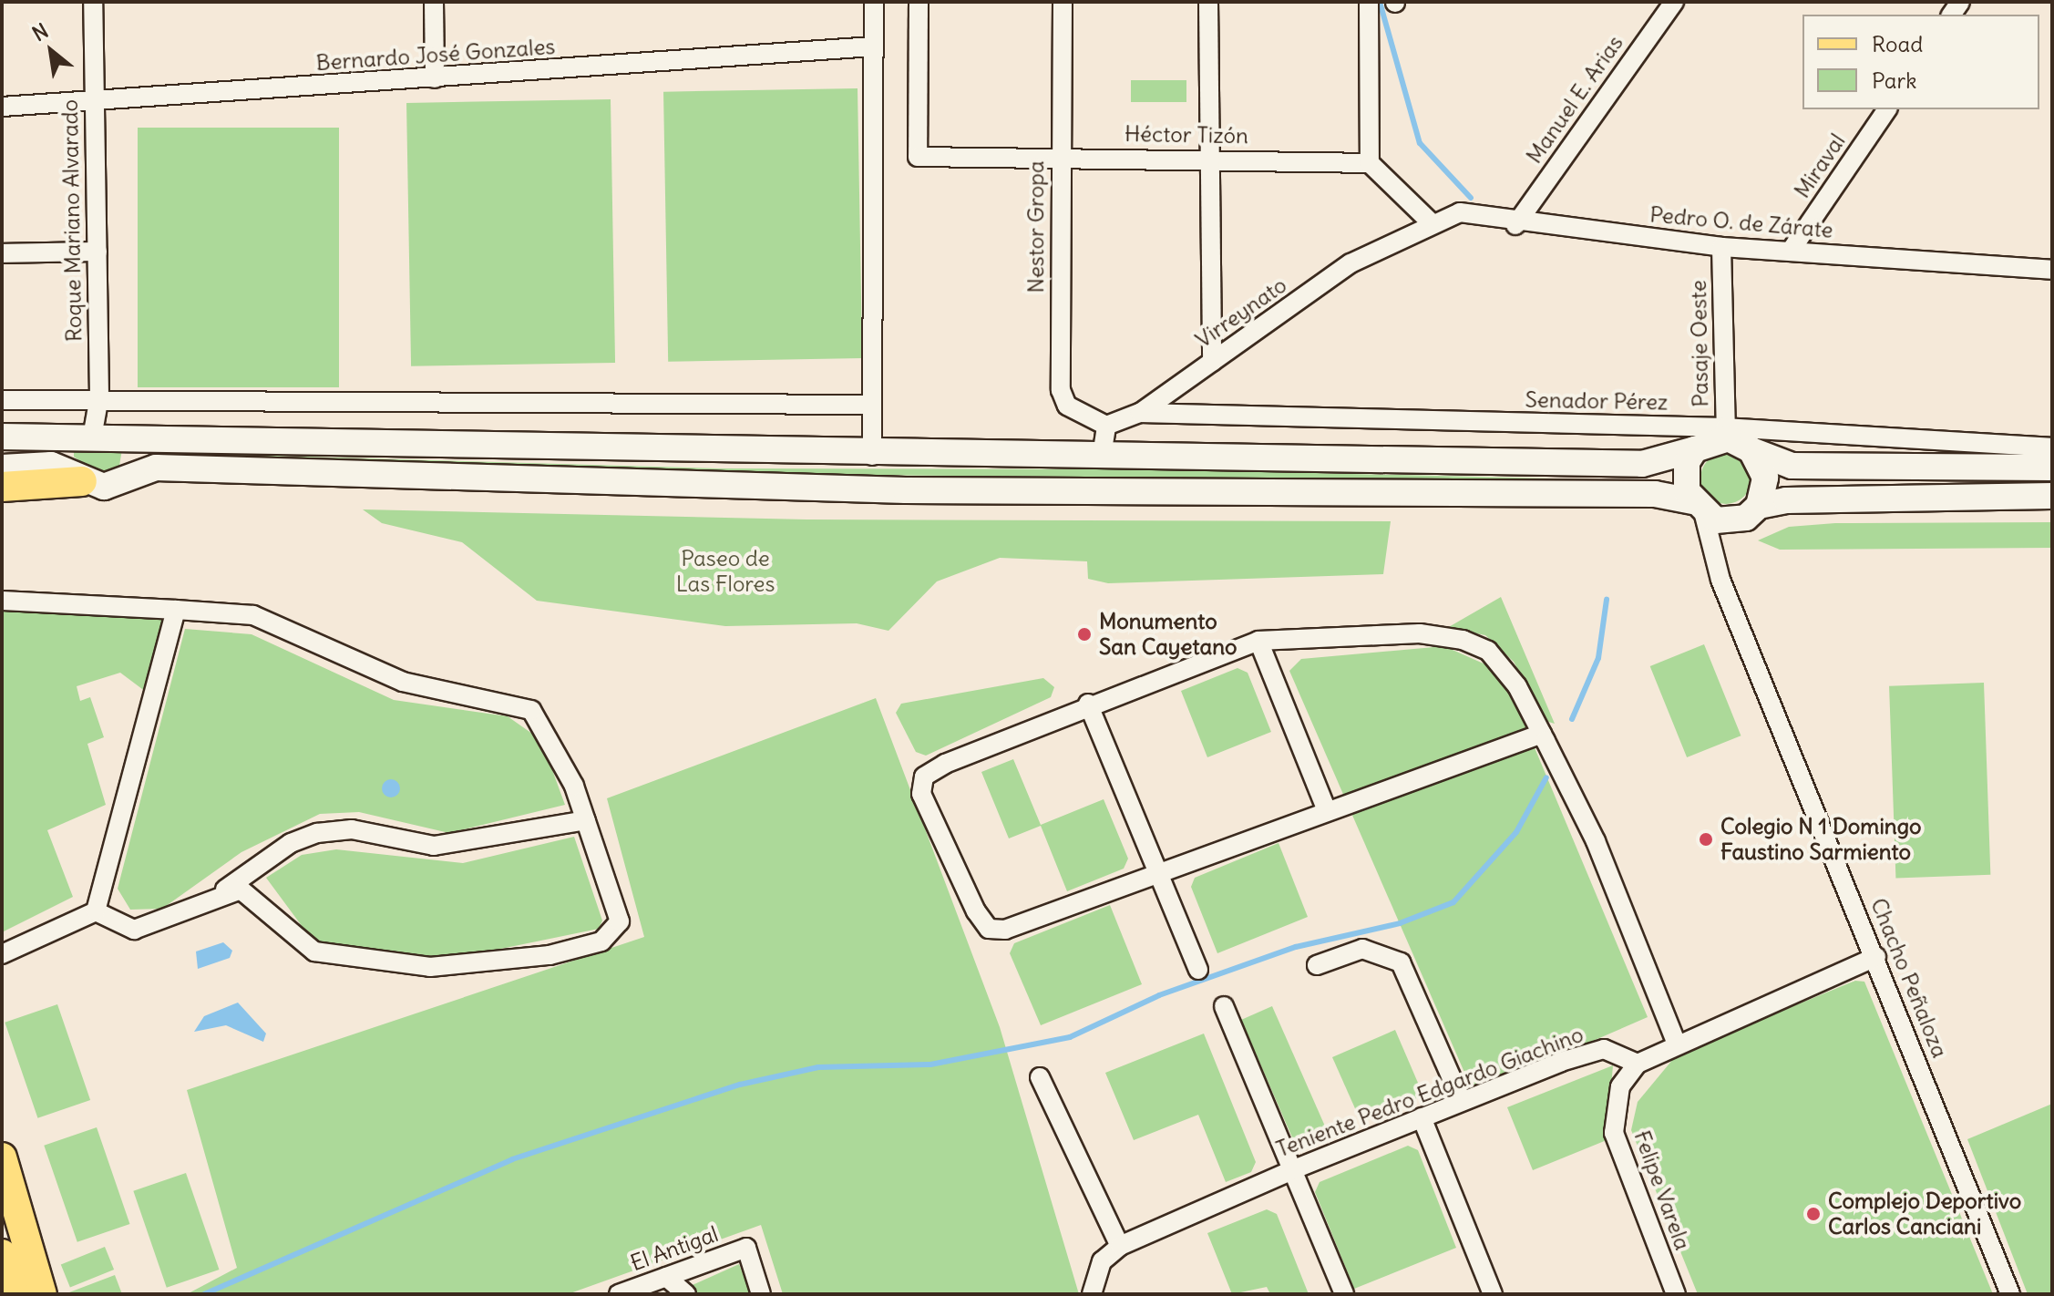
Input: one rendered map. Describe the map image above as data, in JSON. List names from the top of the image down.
{
  "streets": {
    "street": [
      "Bernardo José Gonzales",
      "Manuel E. Arias",
      "Héctor Tizón",
      "Miraval",
      "Roque Mariano Alvarado",
      "Pedro O. de Zárate",
      "Nestor Gropa",
      "Virreynato",
      "Pasaje Oeste",
      "Senador Pérez",
      "Chacho Peñaloza",
      "Teniente Pedro Edgardo Giachino",
      "Felipe Varela",
      "El Antigal"
    ]
  },
  "crossings": [
    ["Bernardo José Gonzales", "Roque Mariano Alvarado"],
    ["Manuel E. Arias", "Pedro O. de Zárate"],
    ["Héctor Tizón", "Nestor Gropa"],
    ["Miraval", "Pedro O. de Zárate"],
    ["Pedro O. de Zárate", "Virreynato"],
    ["Pedro O. de Zárate", "Pasaje Oeste"],
    ["Nestor Gropa", "Virreynato"],
    ["Virreynato", "Senador Pérez"],
    ["Pasaje Oeste", "Senador Pérez"],
    ["Pasaje Oeste", "Chacho Peñaloza"],
    ["Senador Pérez", "Chacho Peñaloza"],
    ["Teniente Pedro Edgardo Giachino", "Felipe Varela"]
  ],
  "parks": ["Paseo de Las Flores"],
  "places": ["Monumento San Cayetano", "Colegio N 1 Domingo Faustino Sarmiento", "Complejo Deportivo Carlos Canciani"],
  "legend": ["Road", "Park"],
  "north": "top left"
}
